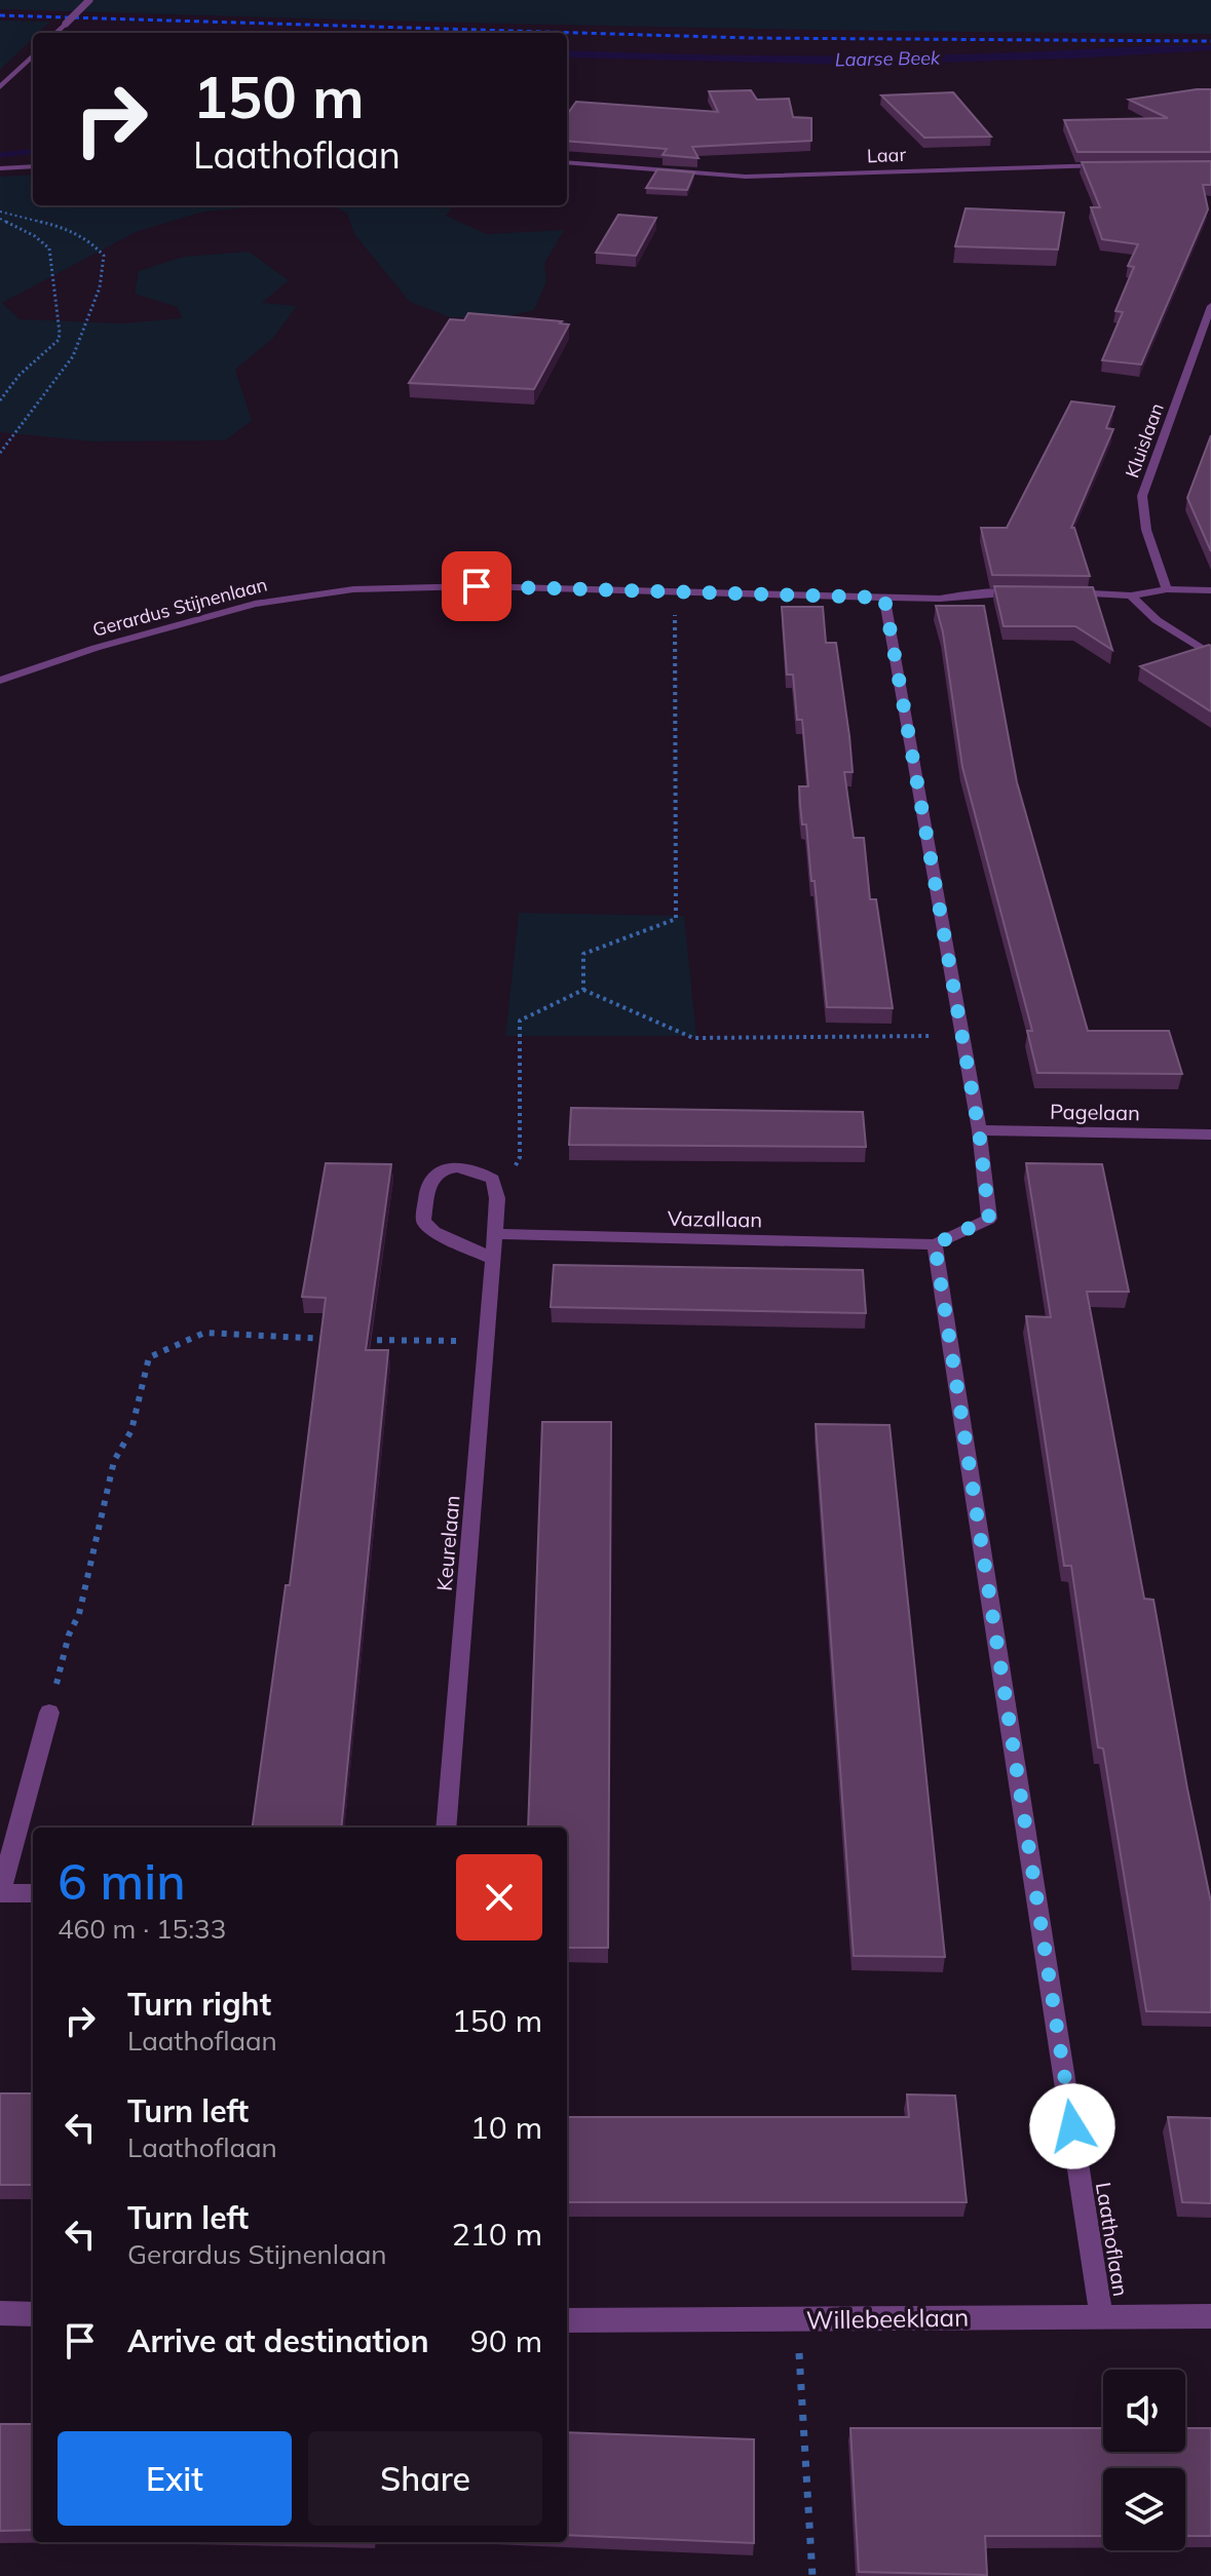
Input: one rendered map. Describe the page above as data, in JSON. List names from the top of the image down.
{
  "streets": {
    "street": [
      "Laar",
      "Kluislaan",
      "Gerardus Stijnenlaan",
      "Pagelaan",
      "Vazallaan",
      "Keurelaan",
      "Laathoflaan",
      "Willebeeklaan"
    ]
  },
  "crossings": [
    ["Vazallaan", "Keurelaan"],
    ["Vazallaan", "Laathoflaan"],
    ["Laathoflaan", "Willebeeklaan"]
  ],
  "water": ["Laarse Beek"],
  "page": {
    "turn": ["150 m", "Laathoflaan"],
    "heading": ["6 min", "460 m · 15:33"],
    "list": [
      {
        "name": "Turn right",
        "note": "Laathoflaan",
        "value": "150 m"
      },
      {
        "name": "Turn left",
        "note": "Laathoflaan",
        "value": "10 m"
      },
      {
        "name": "Turn left",
        "note": "Gerardus Stijnenlaan",
        "value": "210 m"
      },
      {
        "name": "Arrive at destination",
        "value": "90 m"
      }
    ],
    "buttons": ["Exit", "Share"]
  }
}
